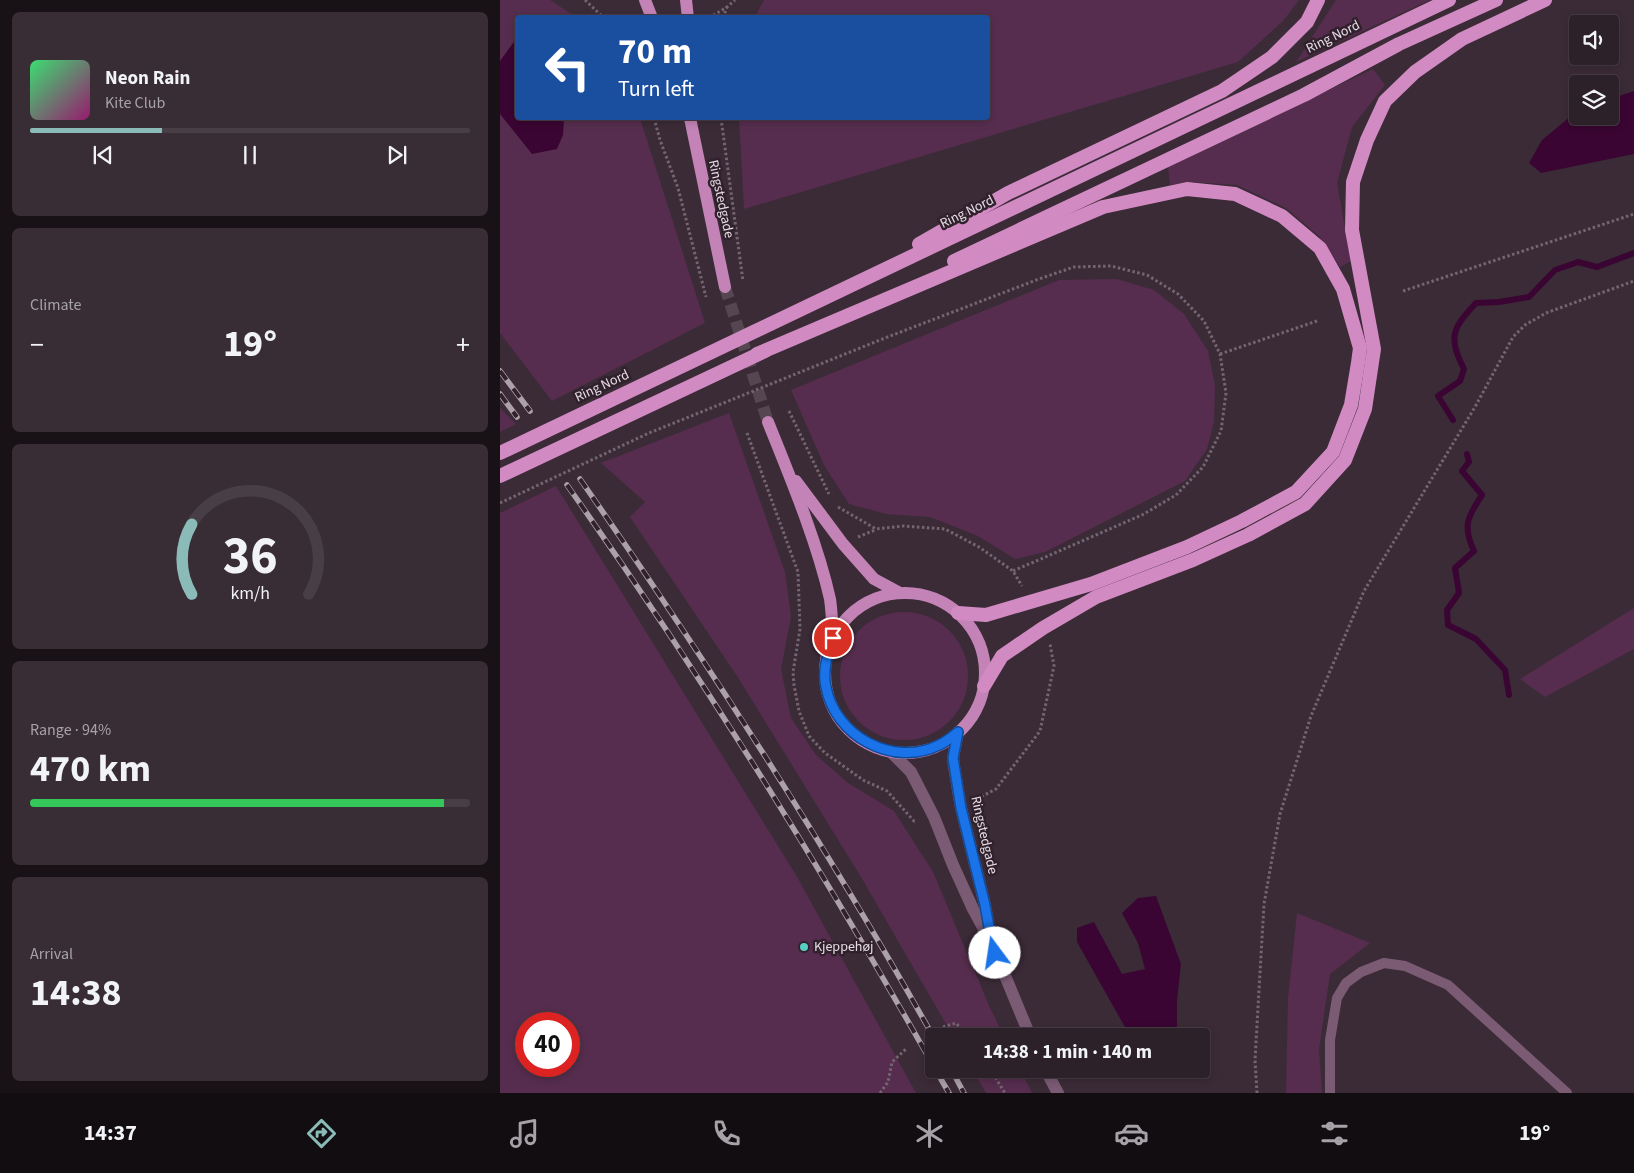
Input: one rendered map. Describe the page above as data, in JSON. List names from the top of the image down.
{
  "streets": {
    "highway": ["Ring Nord"],
    "main road": ["Ringstedgade"]
  },
  "places": ["Kjeppehøj"],
  "page": {
    "turn": ["70 m", "Turn left"],
    "song": ["Neon Rain", "Kite Club"],
    "tile": [
      "Climate",
      ["Range · 94%", "470 km"],
      ["Arrival", "14:38"]
    ],
    "heat": ["−", "19°", "+"],
    "limit": "40",
    "trip": "14:38 · 1 min · 140 m",
    "tabs": ["14:37", "19°"],
    "gauge": ["36", "km/h"]
  }
}
